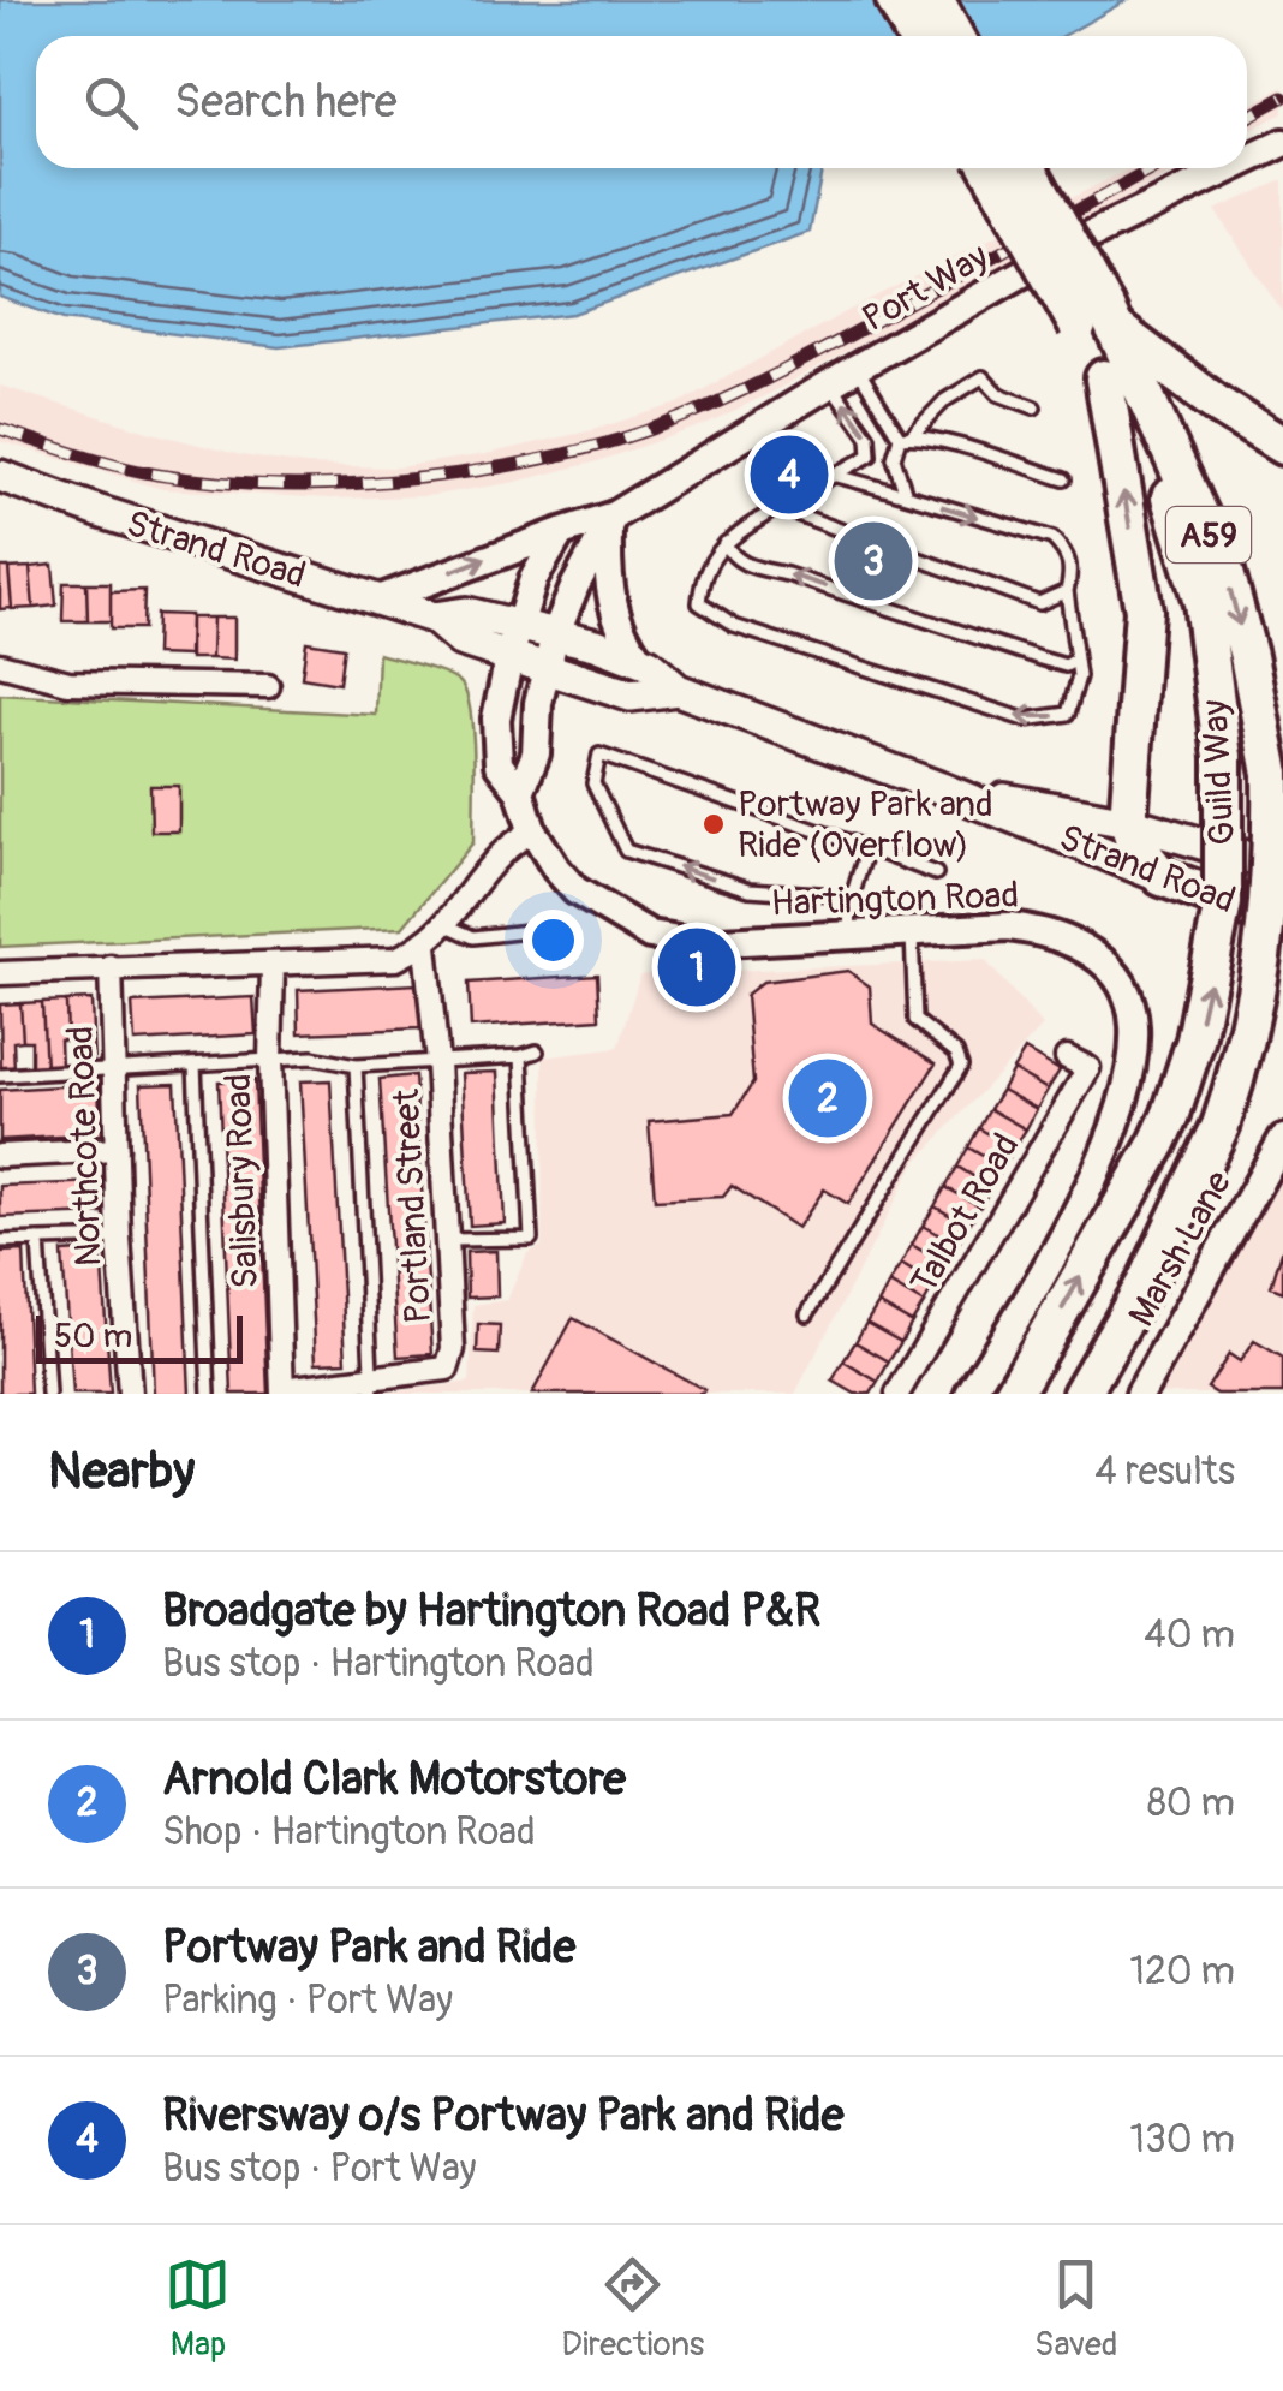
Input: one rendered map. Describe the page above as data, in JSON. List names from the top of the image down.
{
  "streets": {
    "highway": ["A59", "Strand Road", "Guild Way"],
    "street": [
      "Port Way",
      "Hartington Road",
      "Northcote Road",
      "Salisbury Road",
      "Portland Street",
      "Talbot Road",
      "Marsh Lane"
    ]
  },
  "crossings": [
    ["Port Way", "Strand Road"],
    ["Strand Road", "Hartington Road"],
    ["Salisbury Road", "Portland Street"]
  ],
  "places": ["Portway Park and Ride (Overflow)"],
  "scale_bar": "50 m",
  "page": {
    "search": "Search here",
    "pins": [
      "4",
      "3",
      "1",
      "2"
    ],
    "scale": "50 m",
    "heading": ["Nearby", "4 results"],
    "list": [
      {
        "mark": "1",
        "name": "Broadgate by Hartington Road P&R",
        "note": "Bus stop · Hartington Road",
        "value": "40 m"
      },
      {
        "mark": "2",
        "name": "Arnold Clark Motorstore",
        "note": "Shop · Hartington Road",
        "value": "80 m"
      },
      {
        "mark": "3",
        "name": "Portway Park and Ride",
        "note": "Parking · Port Way",
        "value": "120 m"
      },
      {
        "mark": "4",
        "name": "Riversway o/s Portway Park and Ride",
        "note": "Bus stop · Port Way",
        "value": "130 m"
      }
    ],
    "nav": ["Map", "Directions", "Saved"]
  }
}
